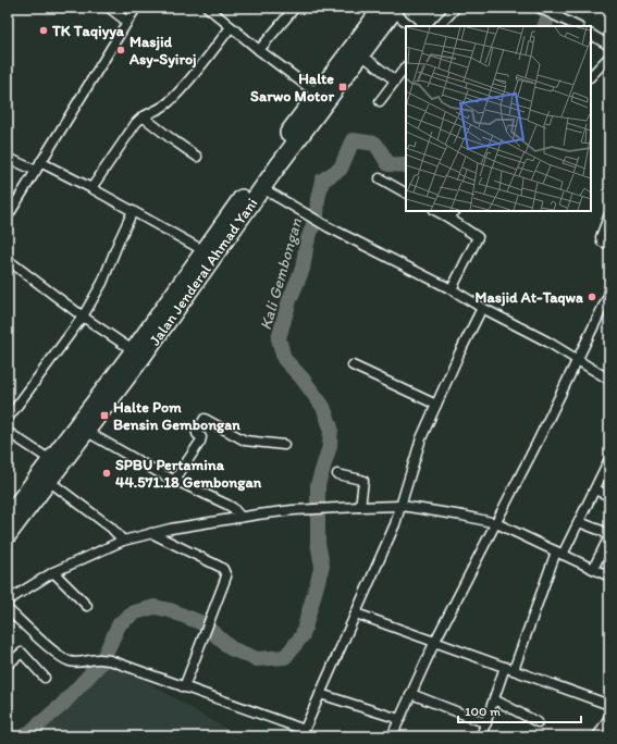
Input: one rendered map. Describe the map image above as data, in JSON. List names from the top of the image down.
{
  "streets": {
    "highway": ["Jalan Jenderal Ahmad Yani"]
  },
  "water": ["Kali Gembongan"],
  "places": {
    "other": [
      "TK Taqiyya",
      "Masjid Asy-Syiroj",
      "Masjid At-Taqwa",
      "SPBU Pertamina 44.571.18 Gembongan"
    ],
    "transit": ["Halte Sarwo Motor", "Halte Pom Bensin Gembongan"]
  },
  "scale_bar": "100 m"
}
